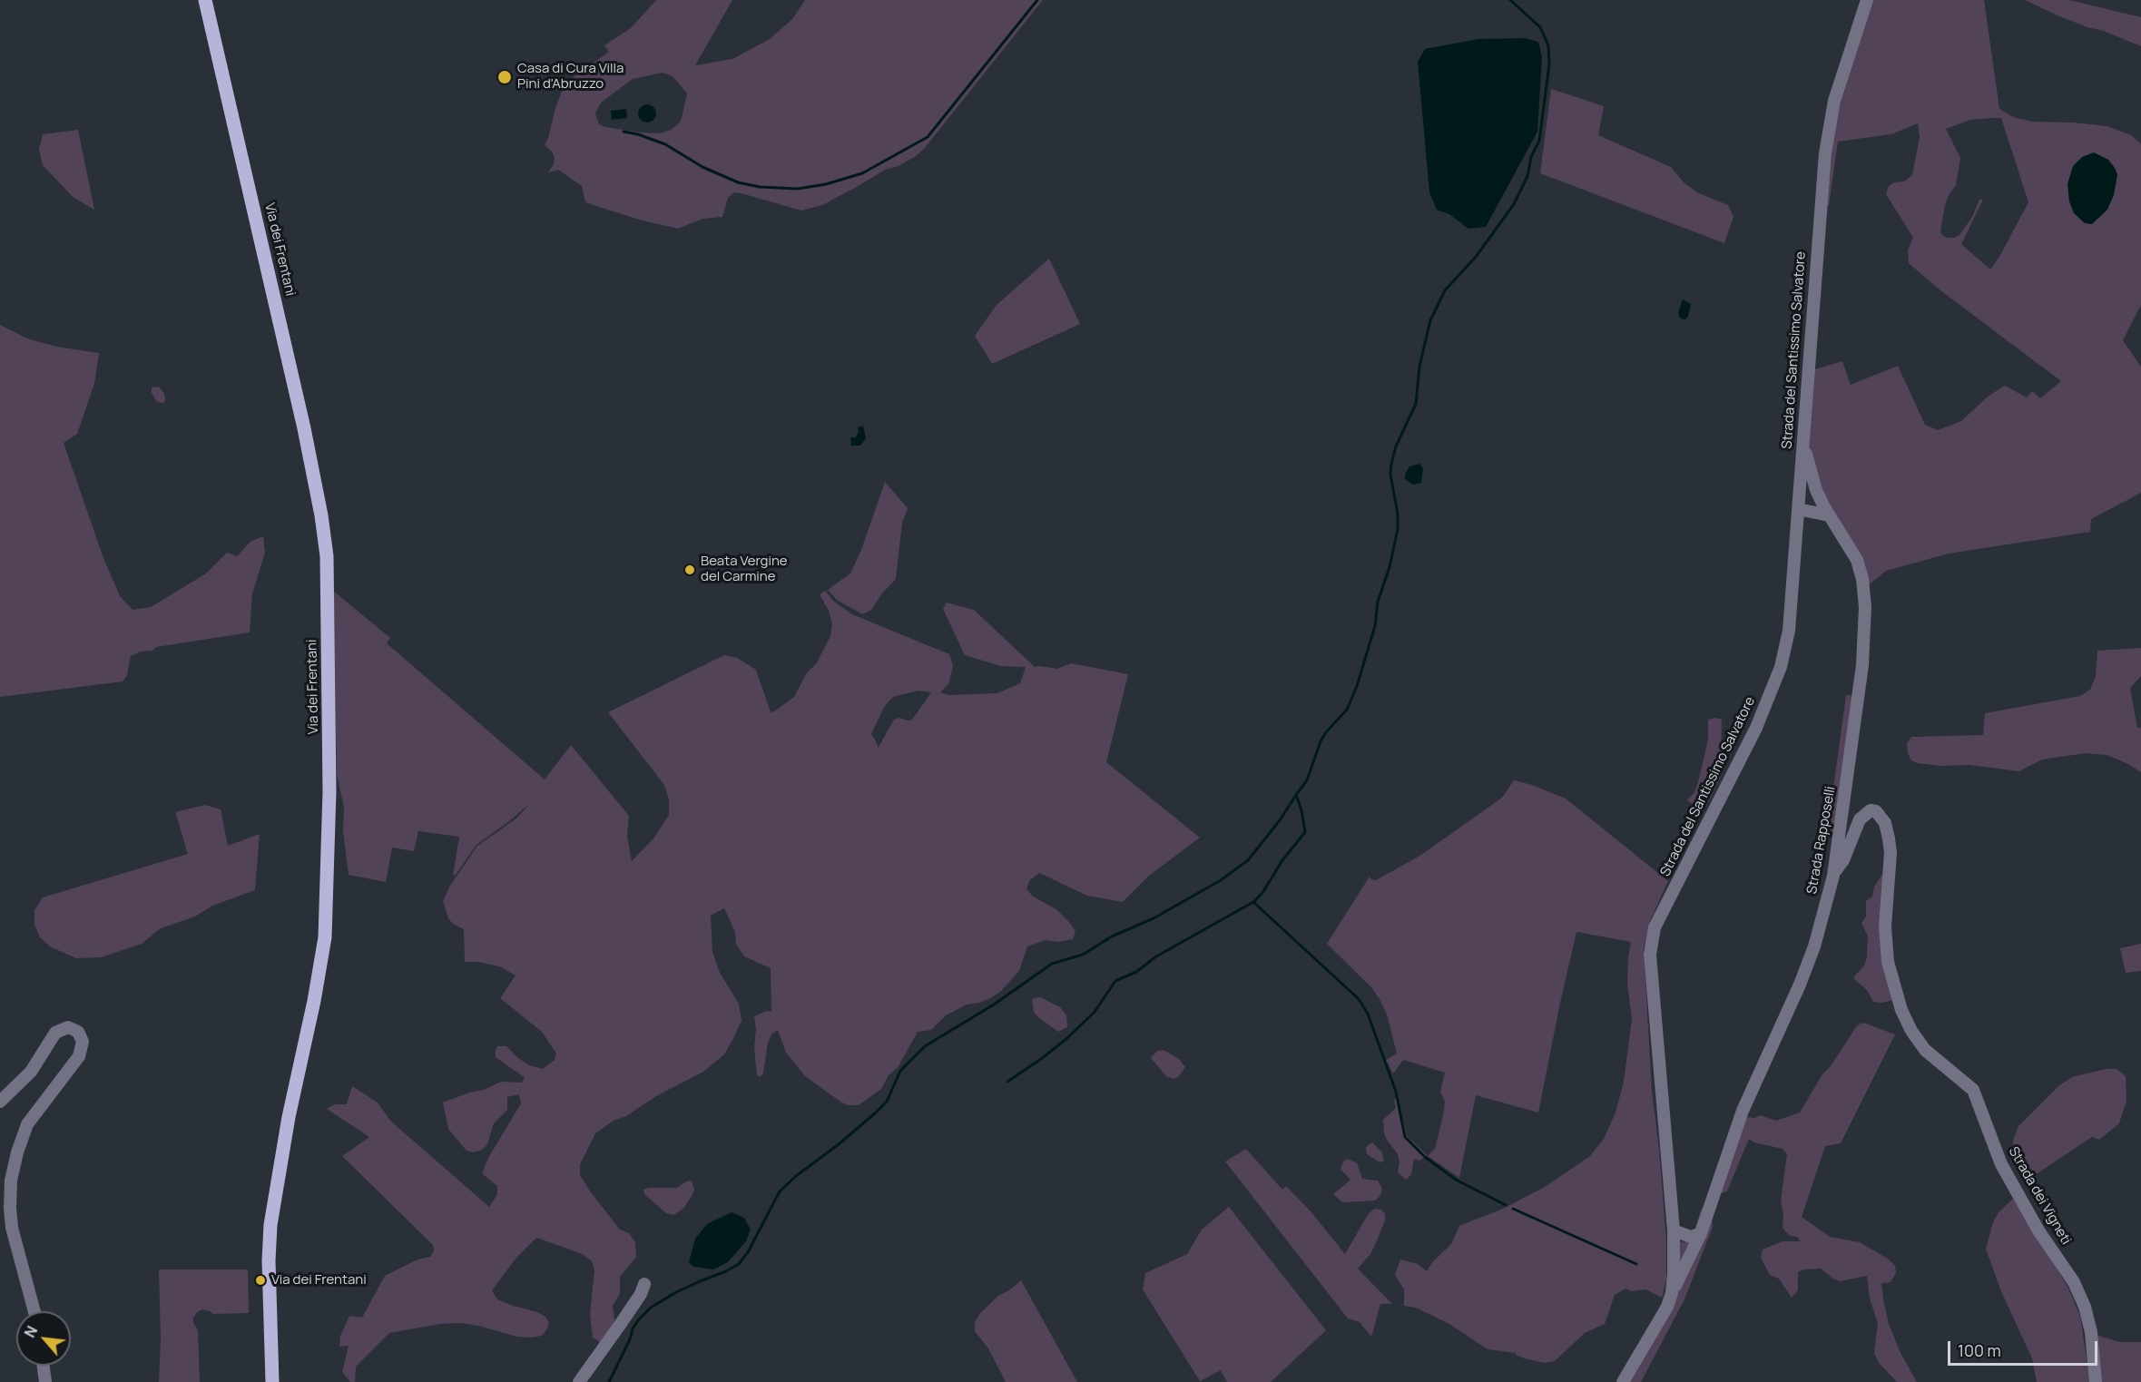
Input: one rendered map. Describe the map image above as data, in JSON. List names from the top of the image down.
{
  "streets": {
    "main road": ["Via dei Frentani"],
    "street": ["Strada del Santissimo Salvatore", "Strada Rapposelli", "Strada dei Vigneti"]
  },
  "crossings": [
    ["Strada del Santissimo Salvatore", "Strada Rapposelli"],
    ["Strada Rapposelli", "Strada dei Vigneti"]
  ],
  "places": ["Casa di Cura Villa Pini d'Abruzzo", "Beata Vergine del Carmine", "Via dei Frentani"],
  "scale_bar": "100 m",
  "north": "top left"
}
